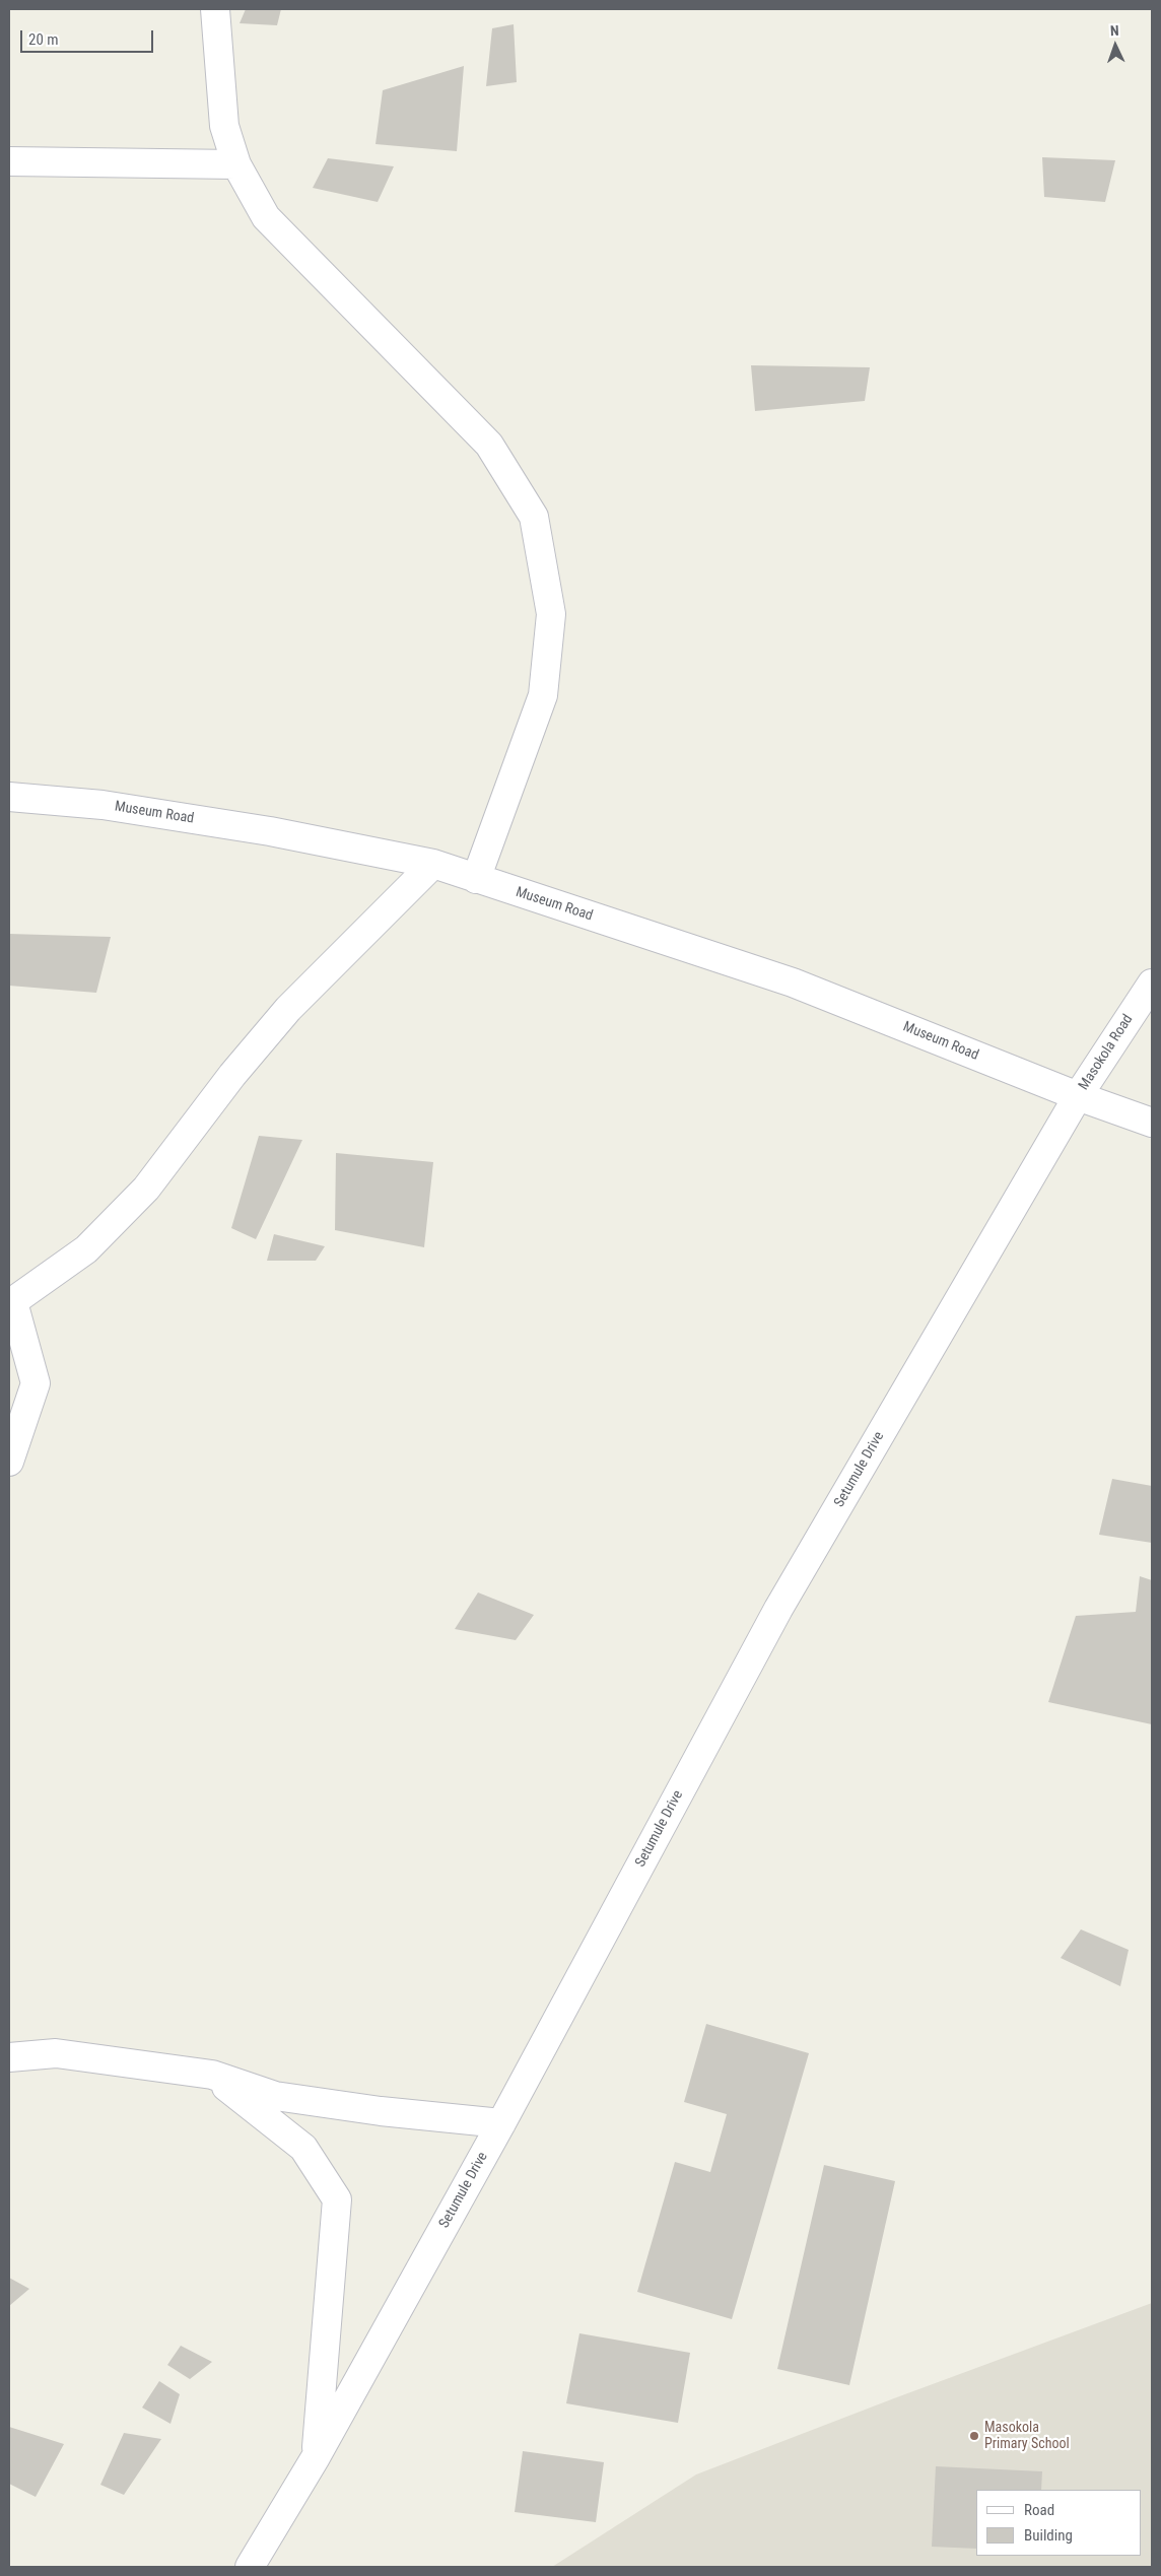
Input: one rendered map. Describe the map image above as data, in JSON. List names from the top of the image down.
{
  "streets": {
    "street": ["Museum Road", "Masokola Road", "Setumule Drive"]
  },
  "crossings": [
    ["Museum Road", "Masokola Road"],
    ["Museum Road", "Setumule Drive"],
    ["Masokola Road", "Setumule Drive"]
  ],
  "places": ["Masokola Primary School"],
  "legend": ["Road", "Building"],
  "scale_bar": "20 m",
  "north": "top"
}
